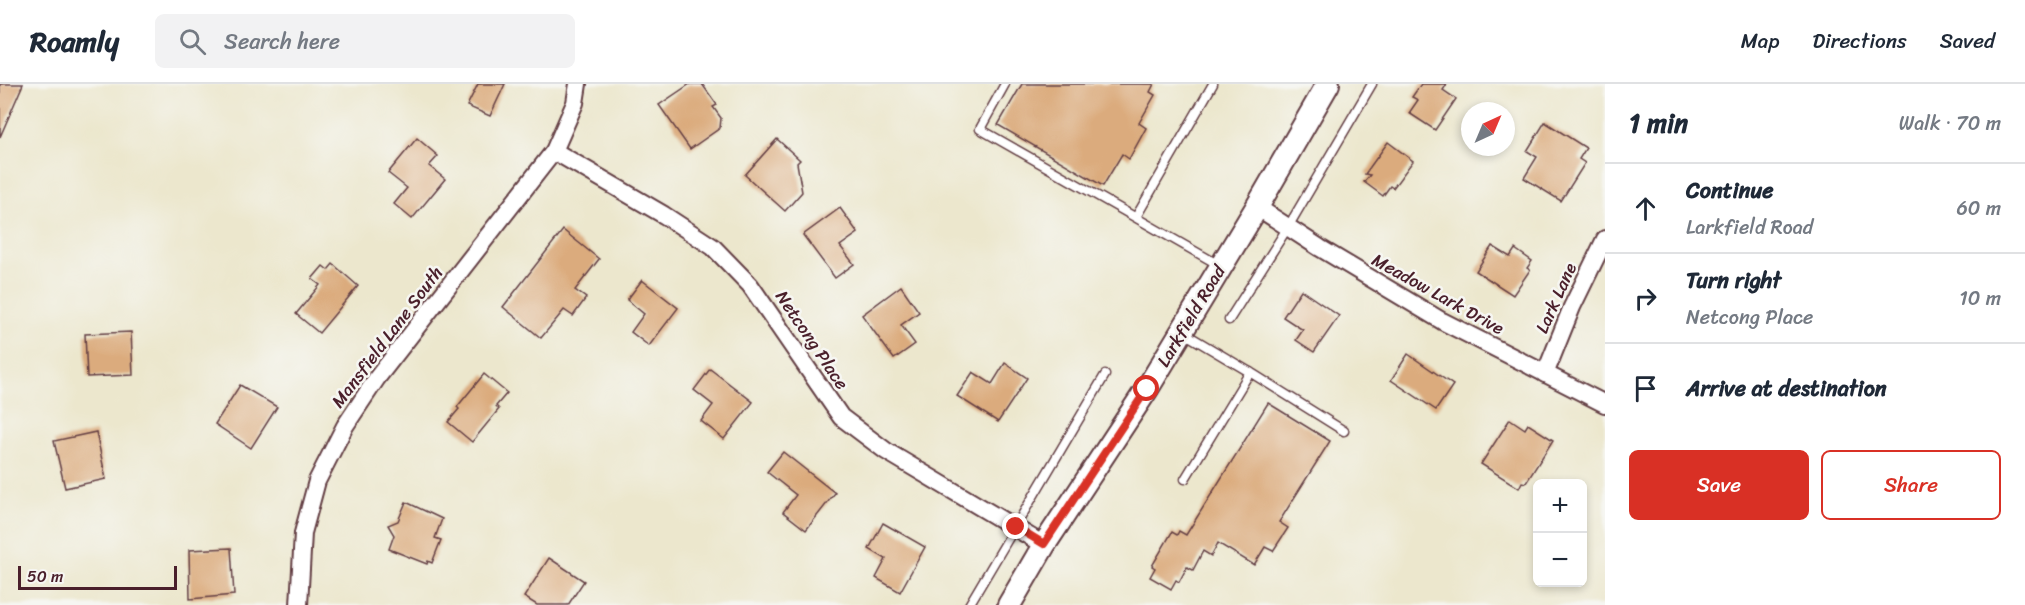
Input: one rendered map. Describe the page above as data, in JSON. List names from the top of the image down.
{
  "streets": {
    "main road": ["Larkfield Road"],
    "street": [
      "Meadow Lark Drive",
      "Lark Lane",
      "Mansfield Lane South",
      "Netcong Place"
    ]
  },
  "crossings": [
    ["Meadow Lark Drive", "Lark Lane"],
    ["Meadow Lark Drive", "Larkfield Road"],
    ["Larkfield Road", "Netcong Place"],
    ["Mansfield Lane South", "Netcong Place"]
  ],
  "scale_bar": "50 m",
  "north": "top right",
  "page": {
    "header": "Roamly",
    "search": "Search here",
    "nav": ["Map", "Directions", "Saved"],
    "heading": ["1 min", "Walk · 70 m"],
    "list": [
      ["Continue", "Larkfield Road", "60 m"],
      ["Turn right", "Netcong Place", "10 m"],
      "Arrive at destination"
    ],
    "buttons": ["Save", "Share"],
    "map_buttons": ["+", "−"],
    "scale": "50 m"
  }
}
